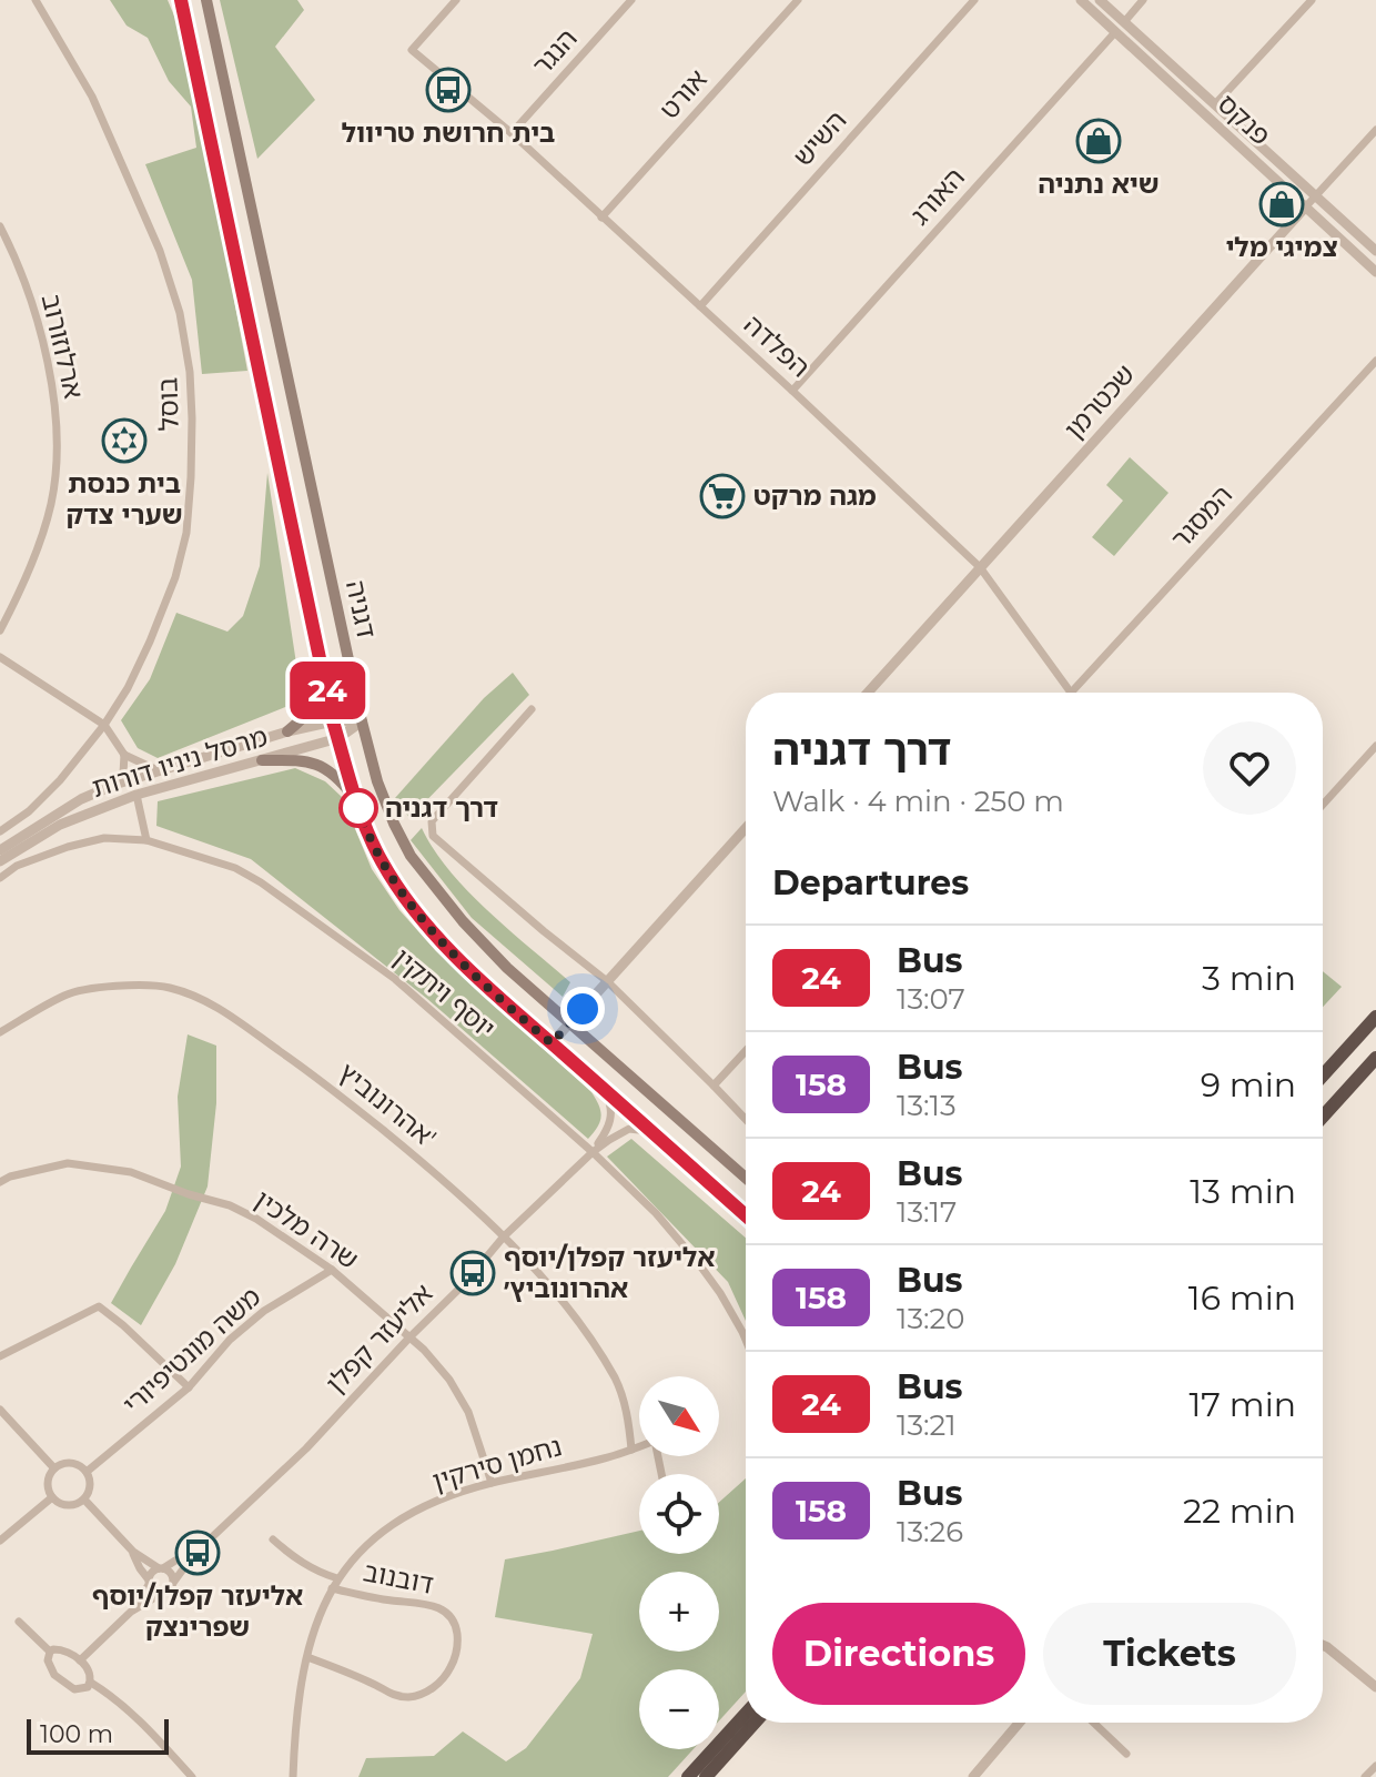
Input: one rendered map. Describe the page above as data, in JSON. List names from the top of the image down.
{
  "streets": {
    "main road": ["דגניה"],
    "street": [
      "הנגר",
      "אורט",
      "פנקס",
      "השיש",
      "האורג",
      "ארלוזורוב",
      "הפלדה",
      "שכטרמן",
      "בוסל",
      "המסגר",
      "מרסל ניניו דורות",
      "יוסף ויתקין",
      "אהרונוביץ'",
      "שרה מלכין",
      "אליעזר קפלן",
      "משה מונטיפיורי",
      "נחמן סירקין",
      "דובנוב"
    ]
  },
  "crossings": [
    ["הנגר", "הפלדה"],
    ["אורט", "הפלדה"],
    ["פנקס", "האורג"],
    ["פנקס", "שכטרמן"],
    ["השיש", "הפלדה"],
    ["האורג", "הפלדה"],
    ["הפלדה", "שכטרמן"],
    ["הפלדה", "המסגר"],
    ["דגניה", "מרסל ניניו דורות"],
    ["דגניה", "אליעזר קפלן"],
    ["יוסף ויתקין", "אליעזר קפלן"],
    ["אהרונוביץ'", "אליעזר קפלן"],
    ["אהרונוביץ'", "נחמן סירקין"],
    ["שרה מלכין", "אליעזר קפלן"],
    ["שרה מלכין", "משה מונטיפיורי"],
    ["שרה מלכין", "נחמן סירקין"],
    ["נחמן סירקין", "דובנוב"]
  ],
  "places": {
    "bus stop": ["בית חרושת טריוול", "אליעזר קפלן/יוסף אהרונוביץ׳", "אליעזר קפלן/יוסף שפרינצק"],
    "shop": ["שיא נתניה", "צמיגי מלי"],
    "synagogue": ["בית כנסת שערי צדק"],
    "supermarket": ["מגה מרקט"],
    "other": ["דרך דגניה"]
  },
  "lines": ["bus line 24"],
  "scale_bar": "100 m",
  "north": "bottom right",
  "page": {
    "on_map": "24",
    "heading": [
      ["דרך דגניה", "Walk · 4 min · 250 m"],
      "Departures"
    ],
    "list": [
      {
        "mark": "24",
        "name": "Bus",
        "note": "13:07",
        "value": "3 min"
      },
      {
        "mark": "158",
        "name": "Bus",
        "note": "13:13",
        "value": "9 min"
      },
      {
        "mark": "24",
        "name": "Bus",
        "note": "13:17",
        "value": "13 min"
      },
      {
        "mark": "158",
        "name": "Bus",
        "note": "13:20",
        "value": "16 min"
      },
      {
        "mark": "24",
        "name": "Bus",
        "note": "13:21",
        "value": "17 min"
      },
      {
        "mark": "158",
        "name": "Bus",
        "note": "13:26",
        "value": "22 min"
      }
    ],
    "map_buttons": ["+", "−"],
    "buttons": ["Directions", "Tickets"],
    "scale": "100 m"
  }
}
